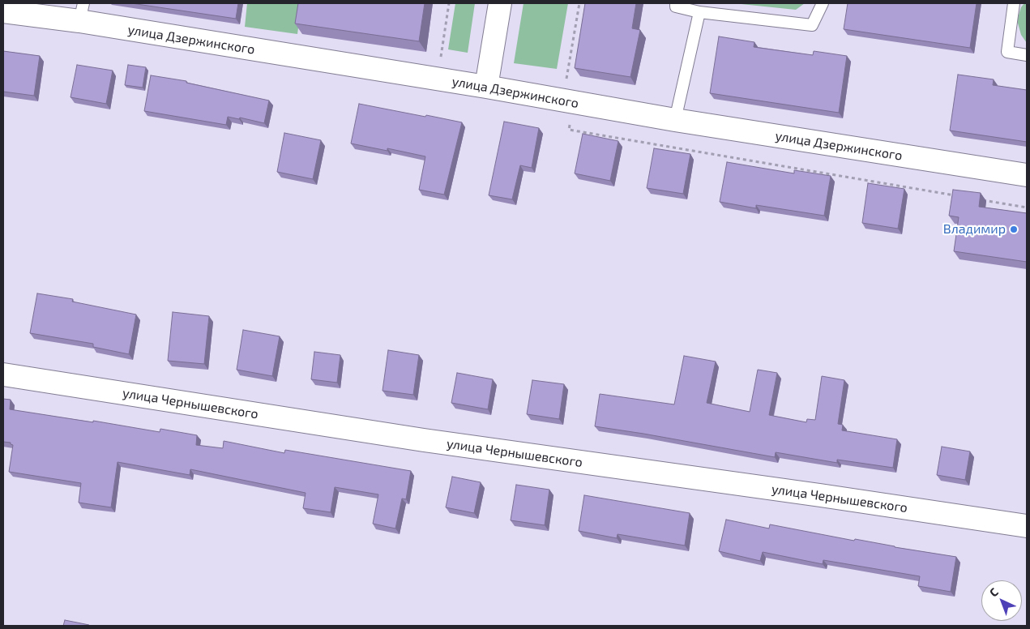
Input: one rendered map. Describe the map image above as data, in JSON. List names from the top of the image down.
{
  "streets": {
    "street": ["улица Дзержинского", "улица Чернышевского"]
  },
  "places": ["Владимир"],
  "north": "top left"
}
